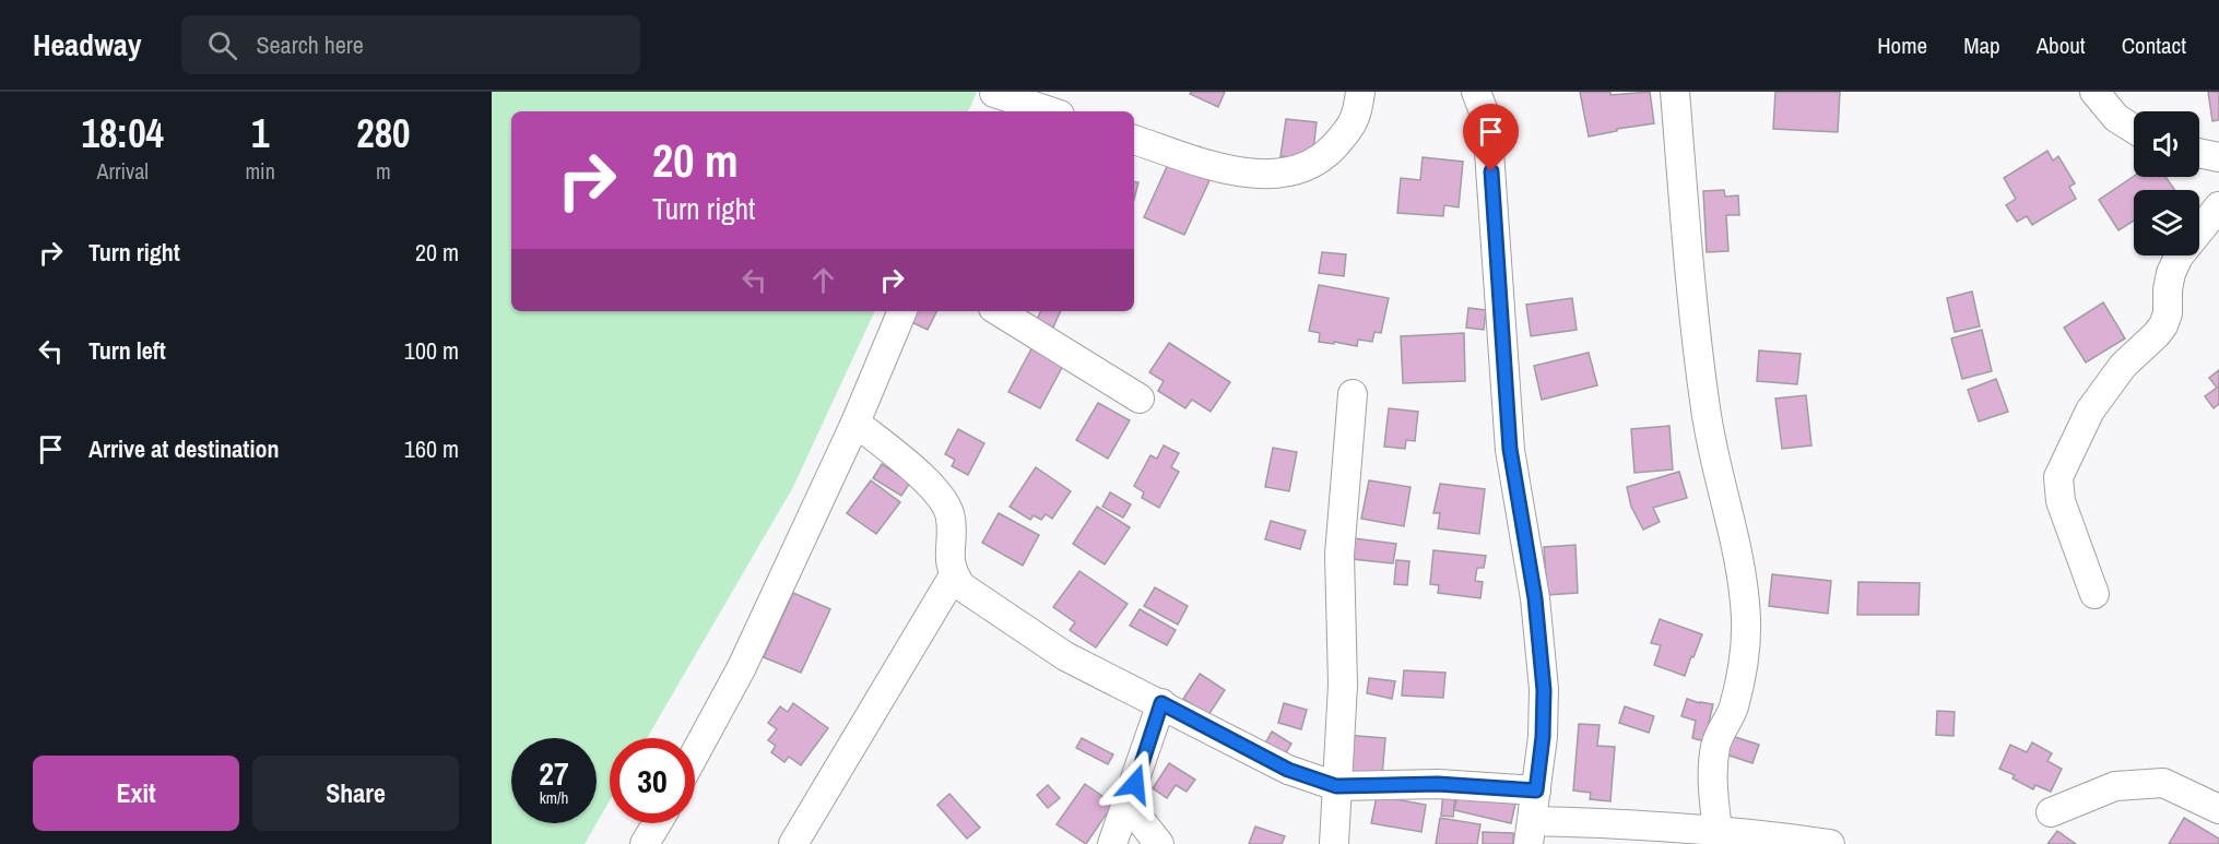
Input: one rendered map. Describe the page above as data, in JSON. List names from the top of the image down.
{
  "page": {
    "header": "Headway",
    "search": "Search here",
    "nav": [
      "Home",
      "Map",
      "About",
      "Contact"
    ],
    "eta": [
      "18:04",
      "Arrival",
      "1",
      "min",
      "280",
      "m"
    ],
    "turn": ["20 m", "Turn right"],
    "list": [
      {
        "name": "Turn right",
        "value": "20 m"
      },
      {
        "name": "Turn left",
        "value": "100 m"
      },
      {
        "name": "Arrive at destination",
        "value": "160 m"
      }
    ],
    "speed": "27 km/h",
    "limit": "30",
    "buttons": ["Exit", "Share"]
  }
}
